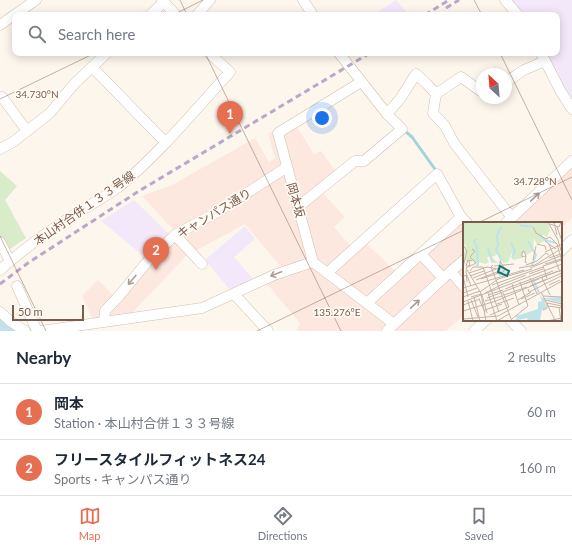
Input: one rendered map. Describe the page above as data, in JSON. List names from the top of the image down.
{
  "streets": {
    "street": ["岡本坂", "本山村合併１３３号線", "キャンパス通り"]
  },
  "crossings": [
    ["岡本坂", "キャンパス通り"]
  ],
  "one_way": ["キャンパス通り"],
  "scale_bar": "50 m",
  "north": "top left",
  "page": {
    "search": "Search here",
    "pins": ["1", "2"],
    "scale": "50 m",
    "heading": ["Nearby", "2 results"],
    "list": [
      {
        "mark": "1",
        "name": "岡本",
        "note": "Station · 本山村合併１３３号線",
        "value": "60 m"
      },
      {
        "mark": "2",
        "name": "フリースタイルフィットネス24",
        "note": "Sports · キャンパス通り",
        "value": "160 m"
      }
    ],
    "nav": ["Map", "Directions", "Saved"]
  },
  "coordinates": ["34.730°N", "34.728°N", "135.276°E"]
}
